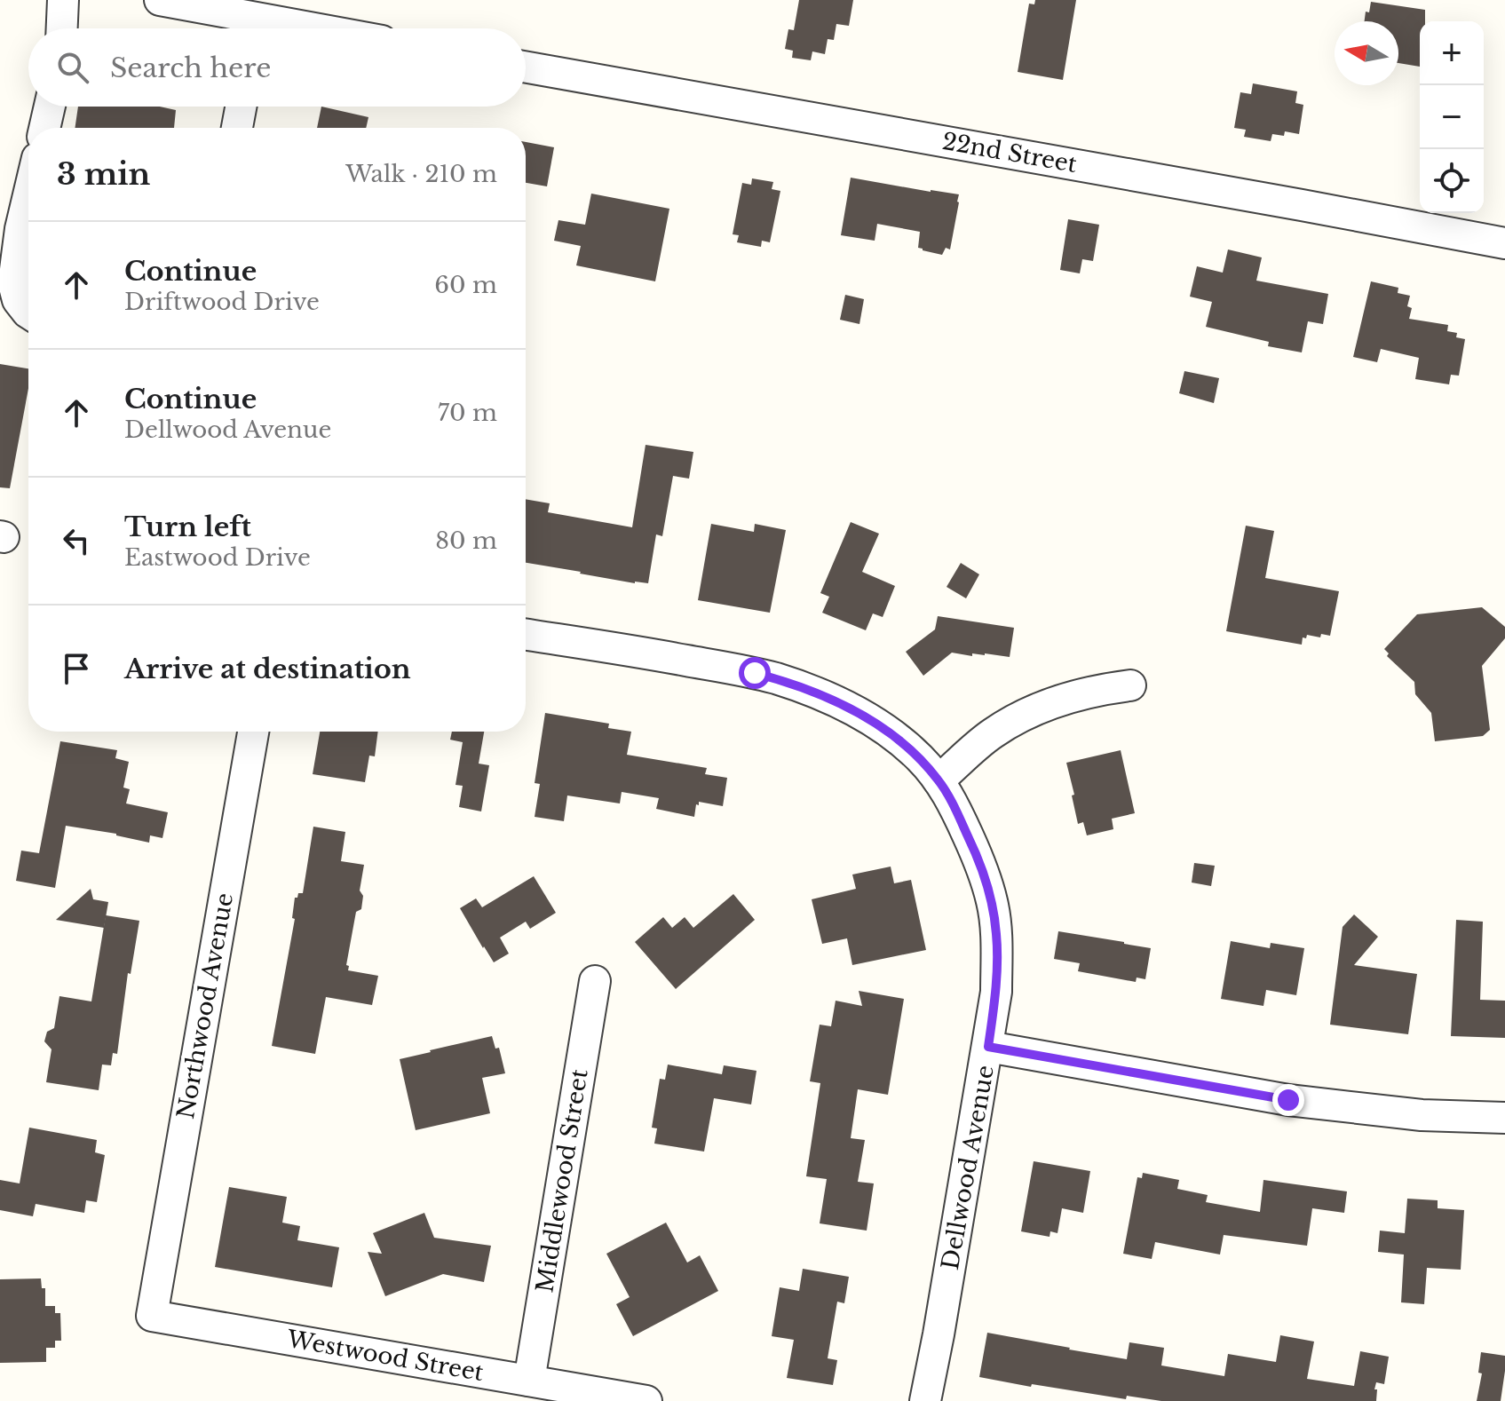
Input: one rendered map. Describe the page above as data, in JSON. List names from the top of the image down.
{
  "streets": {
    "street": [
      "22nd Street",
      "Northwood Avenue",
      "Dellwood Avenue",
      "Middlewood Street",
      "Westwood Street"
    ]
  },
  "crossings": [
    ["Northwood Avenue", "Westwood Street"],
    ["Middlewood Street", "Westwood Street"]
  ],
  "north": "left",
  "page": {
    "map_buttons": ["+", "−"],
    "search": "Search here",
    "heading": ["3 min", "Walk · 210 m"],
    "list": [
      ["Continue", "Driftwood Drive", "60 m"],
      ["Continue", "Dellwood Avenue", "70 m"],
      ["Turn left", "Eastwood Drive", "80 m"],
      "Arrive at destination"
    ]
  }
}
